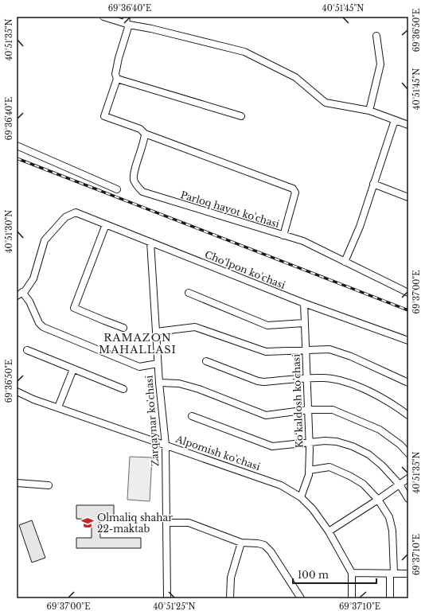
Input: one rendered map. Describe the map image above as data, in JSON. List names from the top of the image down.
{
  "streets": {
    "street": [
      "Parloq hayot ko'chasi",
      "Cho‘lpon ko'chasi",
      "Ko‘kaldosh ko'chasi",
      "Zarqaynar ko'chasi",
      "Alpomish ko'chasi"
    ]
  },
  "crossings": [
    ["Cho‘lpon ko'chasi", "Ko‘kaldosh ko'chasi"],
    ["Cho‘lpon ko'chasi", "Zarqaynar ko'chasi"],
    ["Ko‘kaldosh ko'chasi", "Alpomish ko'chasi"],
    ["Zarqaynar ko'chasi", "Alpomish ko'chasi"]
  ],
  "districts": ["RAMAZON MAHALLASI"],
  "places": {
    "school or university": ["Olmaliq shahar 22-maktab"]
  },
  "scale_bar": "100 m",
  "coordinates": [
    "69°36'40\"E",
    "40°51'45\"N",
    "69°36'50\"E",
    "40°51'35\"N",
    "40°51'30\"N",
    "69°37'00\"E",
    "69°37'10\"E",
    "40°51'25\"N"
  ]
}
